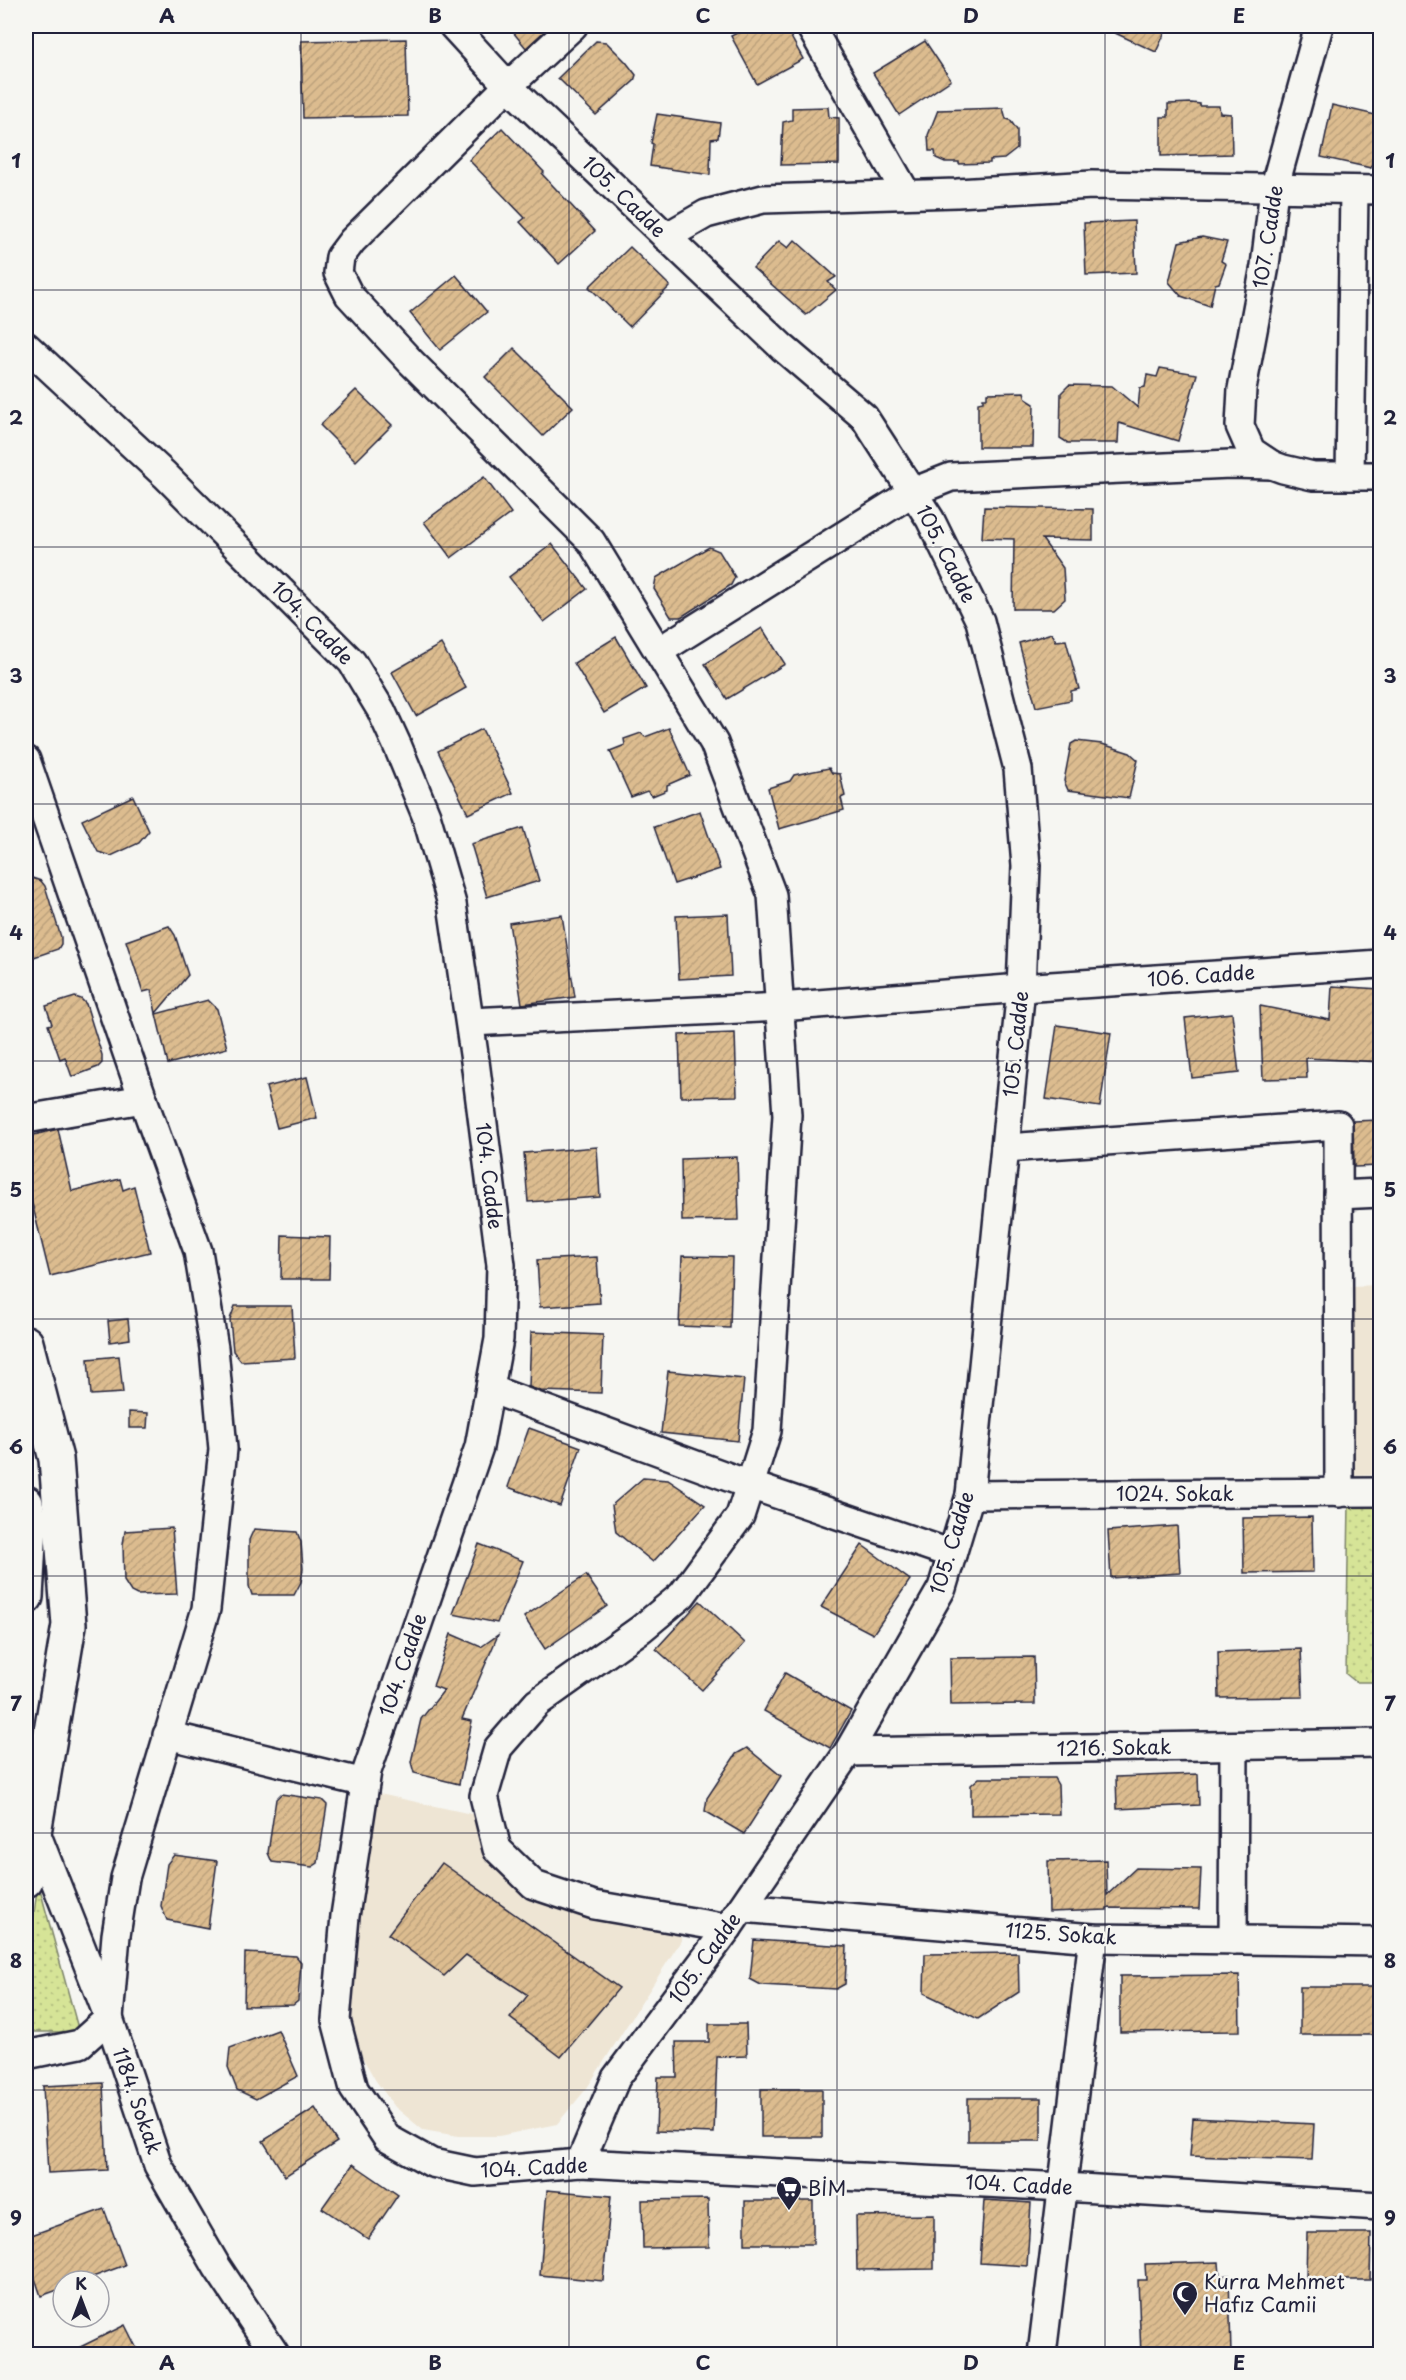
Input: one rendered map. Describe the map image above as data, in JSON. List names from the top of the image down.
{
  "streets": {
    "street": [
      "105. Cadde",
      "107. Cadde",
      "104. Cadde",
      "106. Cadde",
      "1024. Sokak",
      "1216. Sokak",
      "1125. Sokak",
      "1184. Sokak"
    ]
  },
  "crossings": [
    ["105. Cadde", "104. Cadde"],
    ["105. Cadde", "106. Cadde"],
    ["105. Cadde", "1024. Sokak"],
    ["105. Cadde", "1216. Sokak"],
    ["105. Cadde", "1125. Sokak"],
    ["104. Cadde", "106. Cadde"],
    ["106. Cadde", "1125. Sokak"]
  ],
  "places": {
    "supermarket": ["BİM"],
    "mosque": ["Kurra Mehmet Hafız Camii"]
  },
  "north": "top",
  "grid": {
    "columns": [
      "A",
      "B",
      "C",
      "D",
      "E"
    ],
    "rows": [
      "1",
      "2",
      "3",
      "4",
      "5",
      "6",
      "7",
      "8",
      "9"
    ]
  }
}
